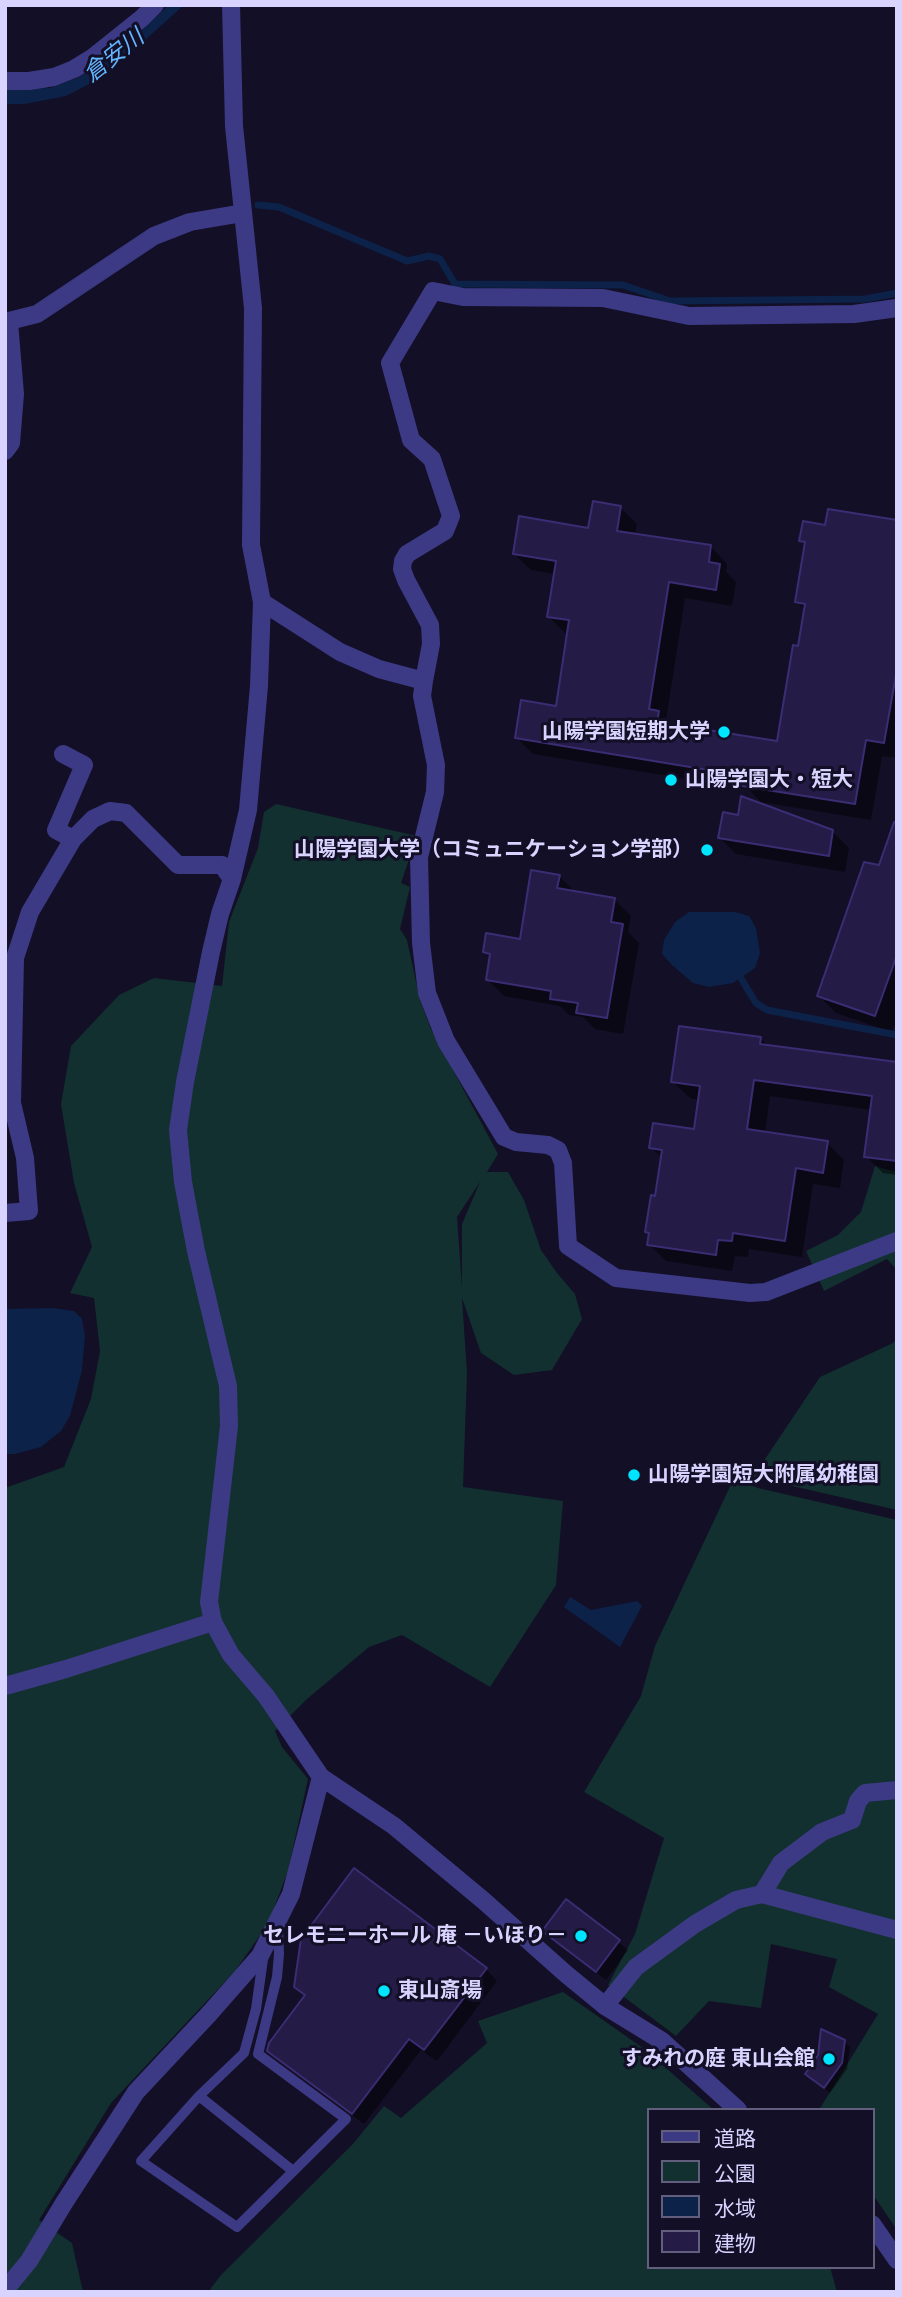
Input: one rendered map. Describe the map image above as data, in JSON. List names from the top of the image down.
{
  "water": ["倉安川"],
  "places": [
    "山陽学園短期大学",
    "山陽学園大・短大",
    "山陽学園大学（コミュニケーション学部）",
    "山陽学園短大附属幼稚園",
    "セレモニーホール 庵 －いほり－",
    "東山斎場",
    "すみれの庭 東山会館"
  ],
  "legend": [
    "道路",
    "公園",
    "水域",
    "建物"
  ]
}
